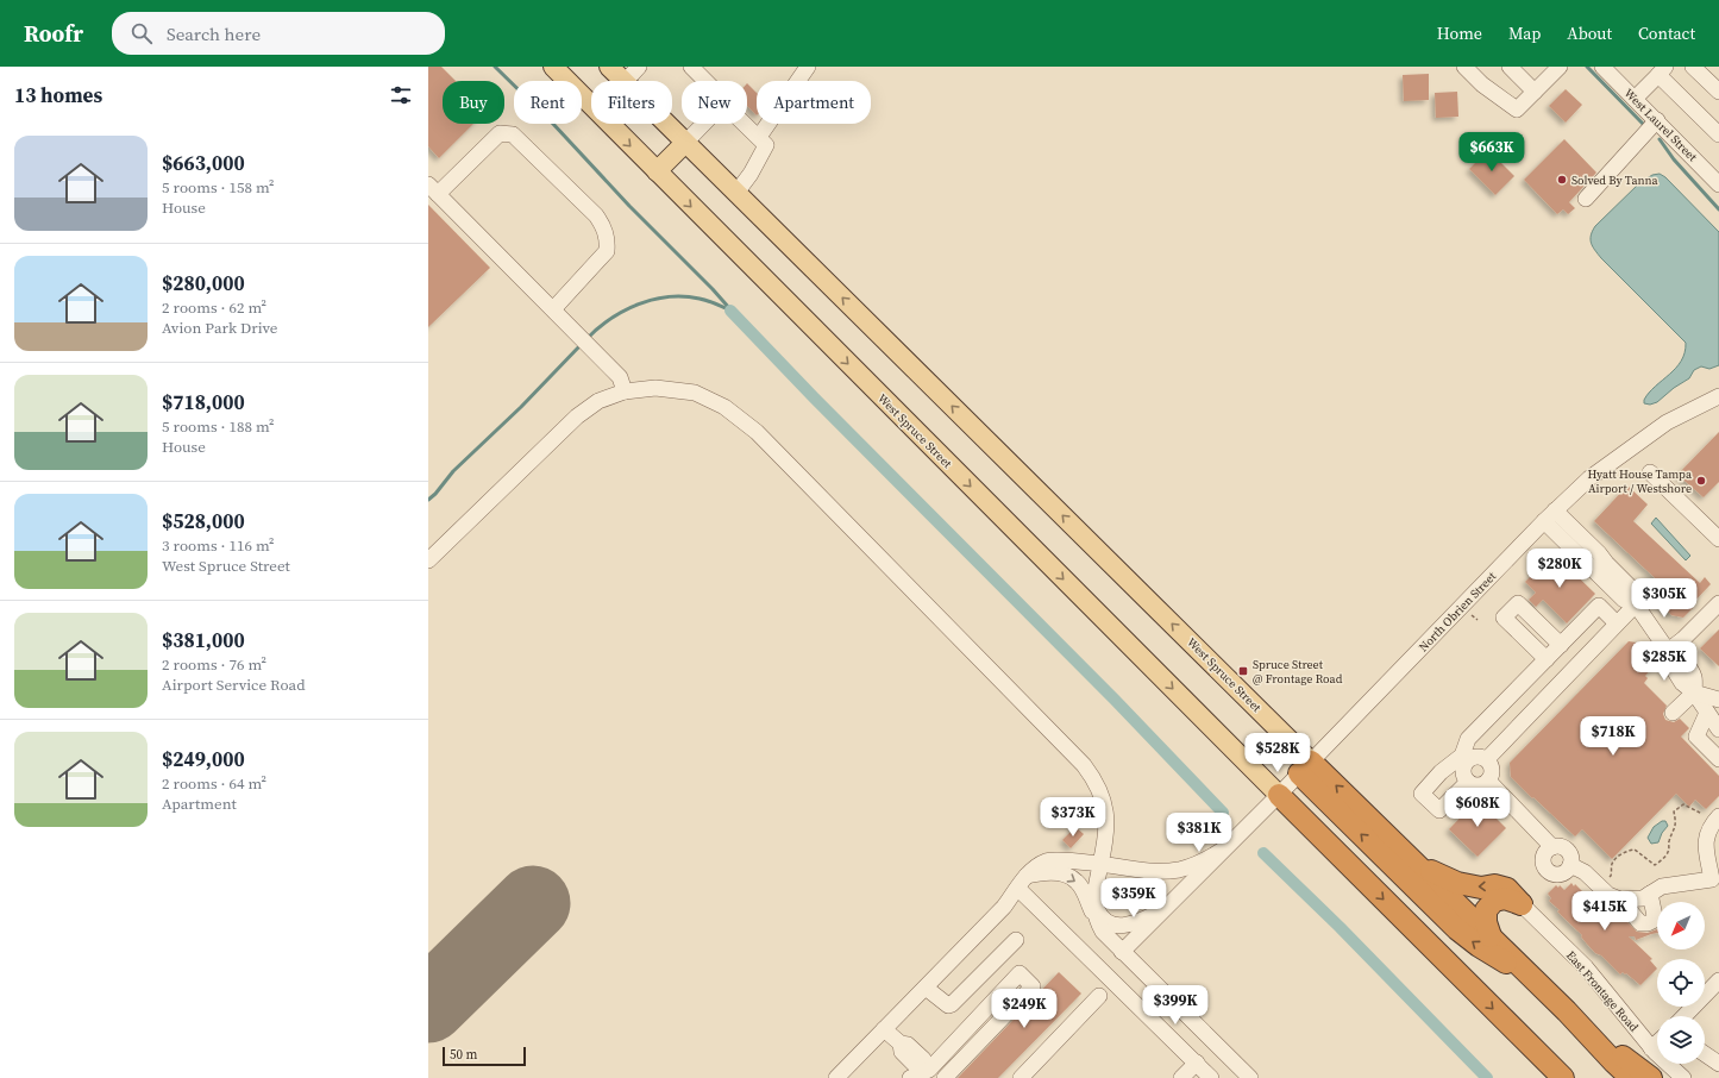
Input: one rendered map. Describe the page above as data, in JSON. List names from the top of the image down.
{
  "streets": {
    "main road": ["West Spruce Street"],
    "street": ["West Laurel Street", "North Obrien Street", "East Frontage Road"]
  },
  "crossings": [
    ["West Spruce Street", "North Obrien Street"]
  ],
  "places": {
    "other": ["Solved By Tanna", "Hyatt House Tampa Airport / Westshore"],
    "transit": ["Spruce Street @ Frontage Road"]
  },
  "scale_bar": "50 m",
  "north": "bottom left",
  "page": {
    "header": "Roofr",
    "search": "Search here",
    "nav": [
      "Home",
      "Map",
      "About",
      "Contact"
    ],
    "heading": "13 homes",
    "chip": [
      "Buy",
      "Rent",
      "Filters",
      "New",
      "Apartment"
    ],
    "list": [
      {
        "name": "$663,000",
        "note": "5 rooms · 158 m² · House"
      },
      {
        "name": "$280,000",
        "note": "2 rooms · 62 m² · Avion Park Drive"
      },
      {
        "name": "$718,000",
        "note": "5 rooms · 188 m² · House"
      },
      {
        "name": "$528,000",
        "note": "3 rooms · 116 m² · West Spruce Street"
      },
      {
        "name": "$381,000",
        "note": "2 rooms · 76 m² · Airport Service Road"
      },
      {
        "name": "$249,000",
        "note": "2 rooms · 64 m² · Apartment"
      }
    ],
    "price": [
      "$663K",
      "$280K",
      "$305K",
      "$285K",
      "$718K",
      "$528K",
      "$608K",
      "$373K",
      "$381K",
      "$359K",
      "$415K",
      "$399K",
      "$249K"
    ],
    "scale": "50 m"
  }
}
